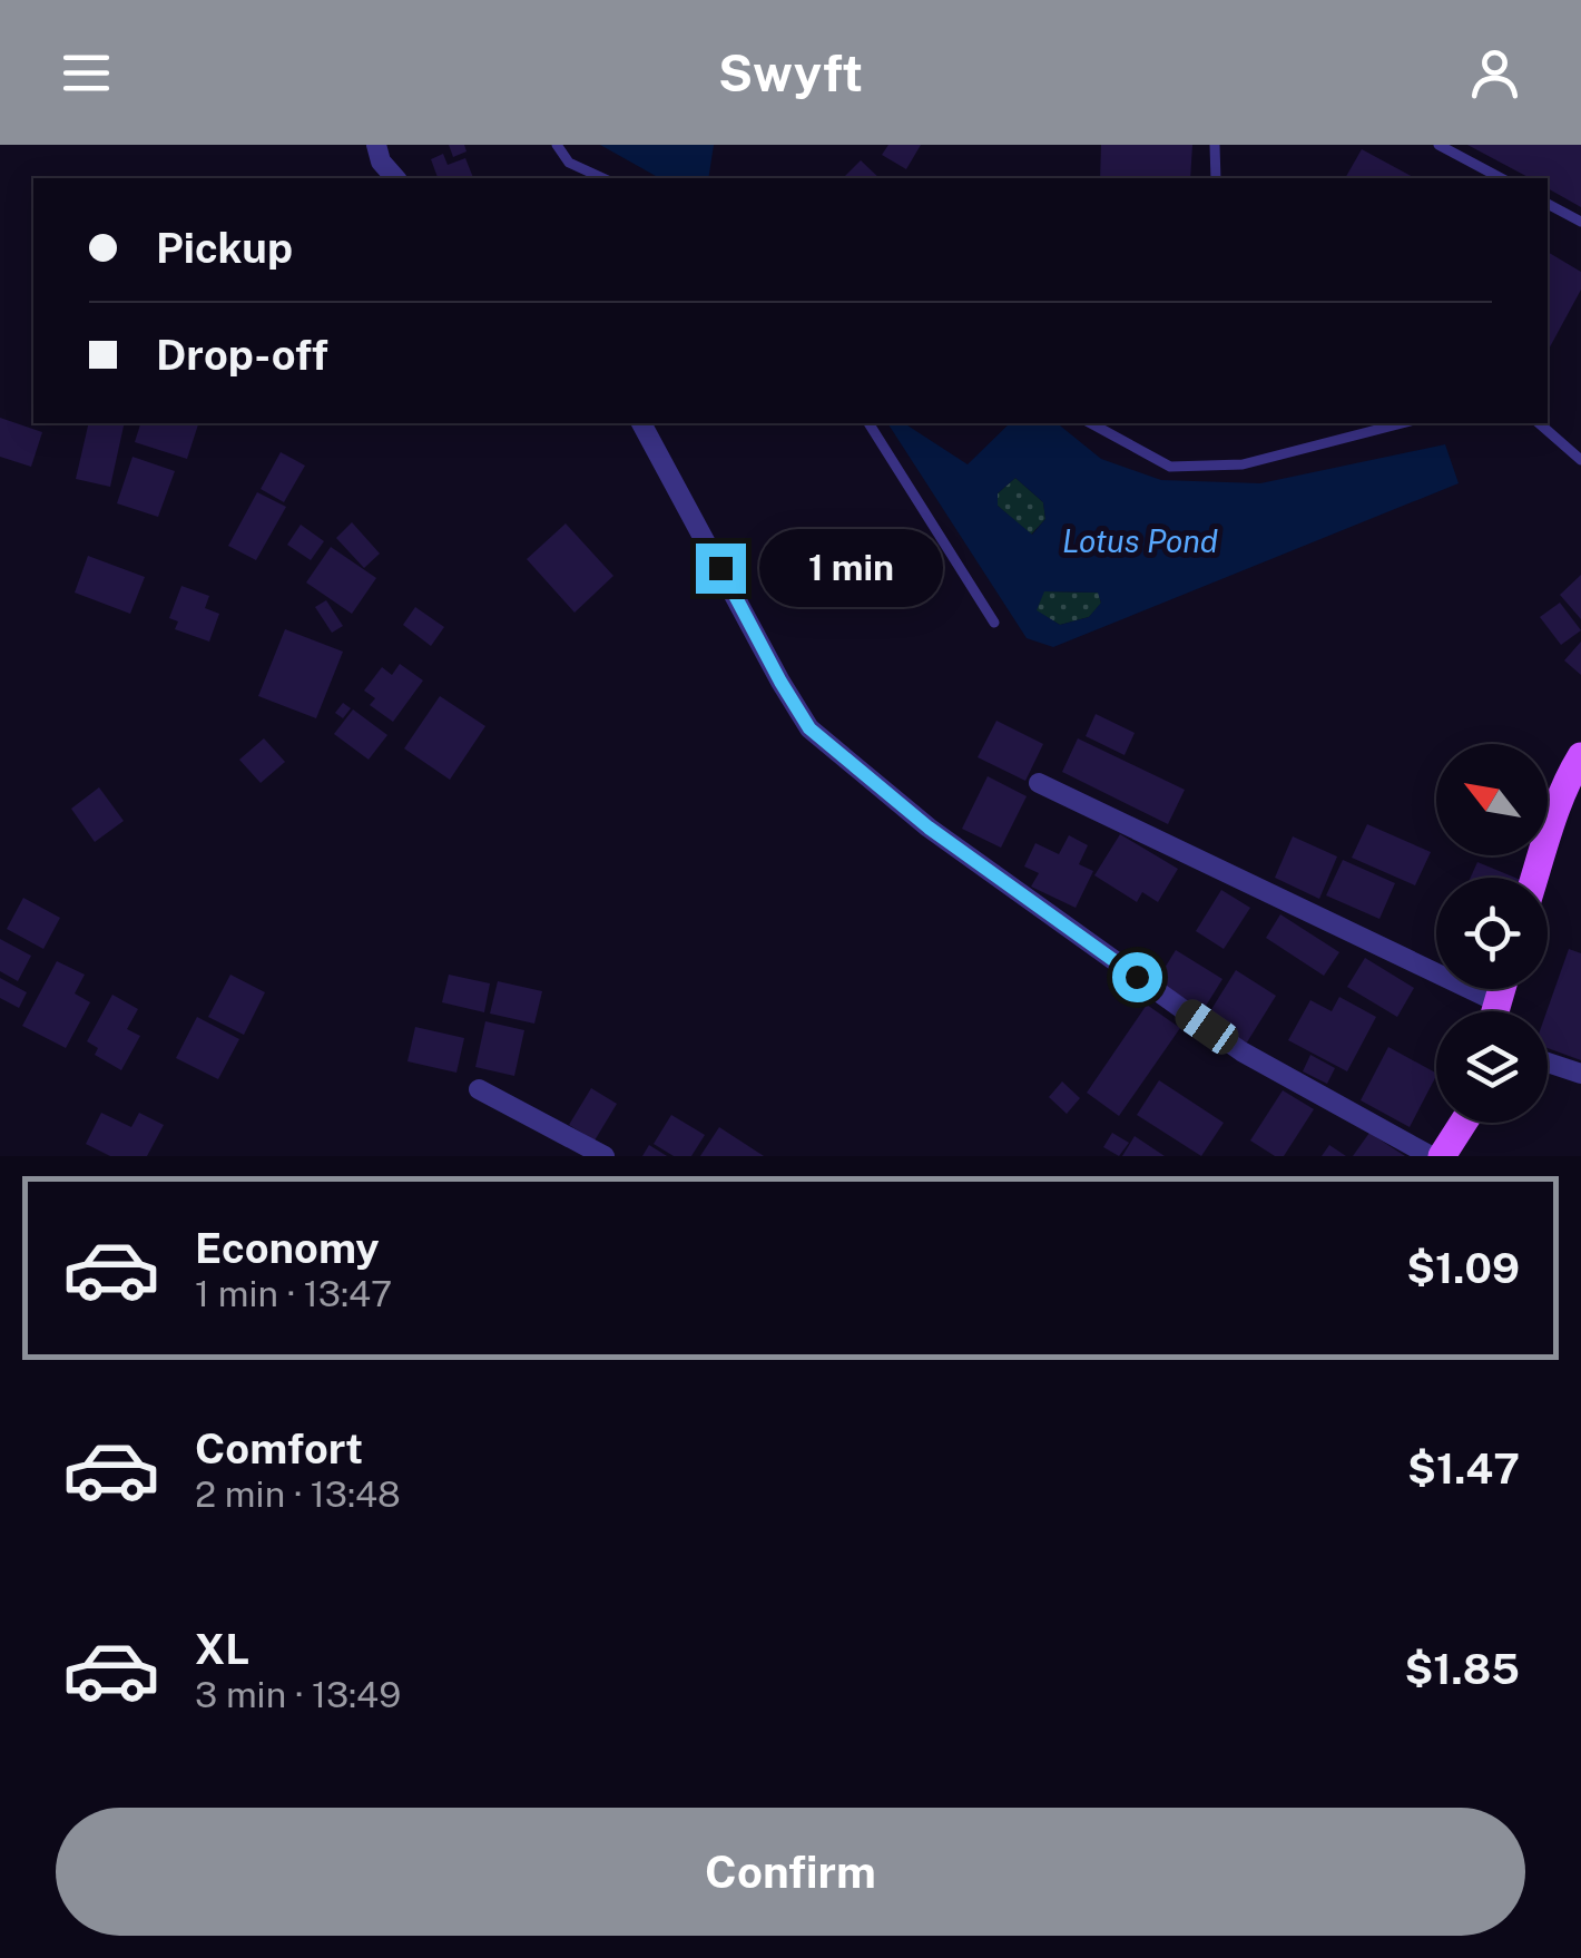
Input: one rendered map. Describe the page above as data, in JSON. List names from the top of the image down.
{
  "water": ["Lotus Pond"],
  "north": "top left",
  "page": {
    "header": "Swyft",
    "banner": ["Pickup", "Drop-off"],
    "bubble": "1 min",
    "list": [
      {
        "name": "Economy",
        "note": "1 min · 13:47",
        "value": "$1.09"
      },
      {
        "name": "Comfort",
        "note": "2 min · 13:48",
        "value": "$1.47"
      },
      {
        "name": "XL",
        "note": "3 min · 13:49",
        "value": "$1.85"
      }
    ],
    "buttons": "Confirm"
  }
}
